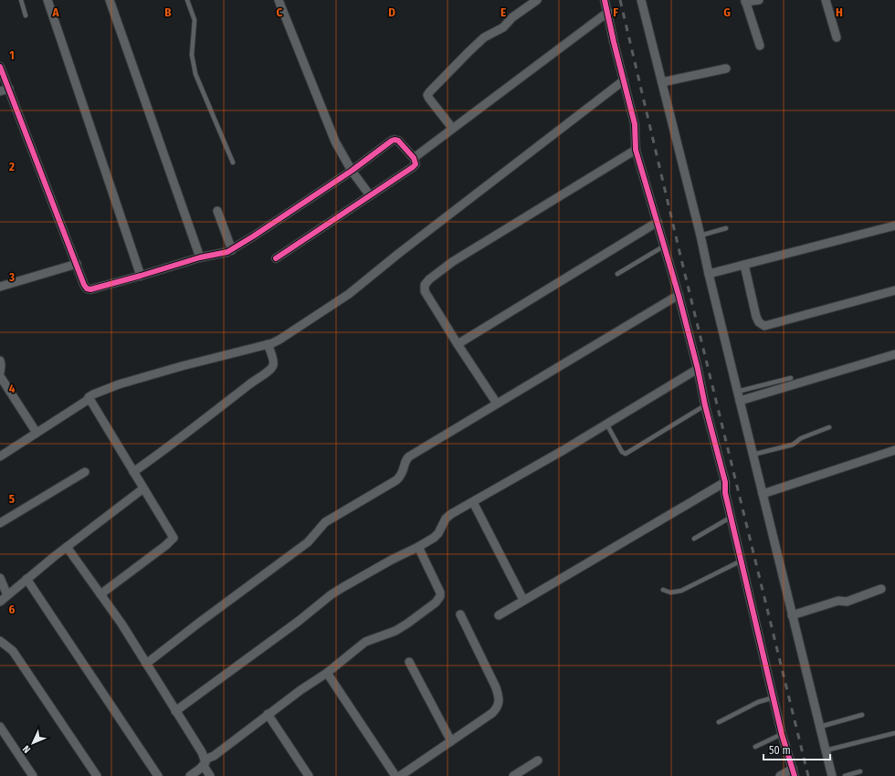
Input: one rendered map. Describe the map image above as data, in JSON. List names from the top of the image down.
{
  "scale_bar": "50 m",
  "north": "bottom left",
  "grid": {
    "columns": [
      "A",
      "B",
      "C",
      "D",
      "E",
      "F",
      "G",
      "H"
    ],
    "rows": [
      "1",
      "2",
      "3",
      "4",
      "5",
      "6"
    ]
  }
}
